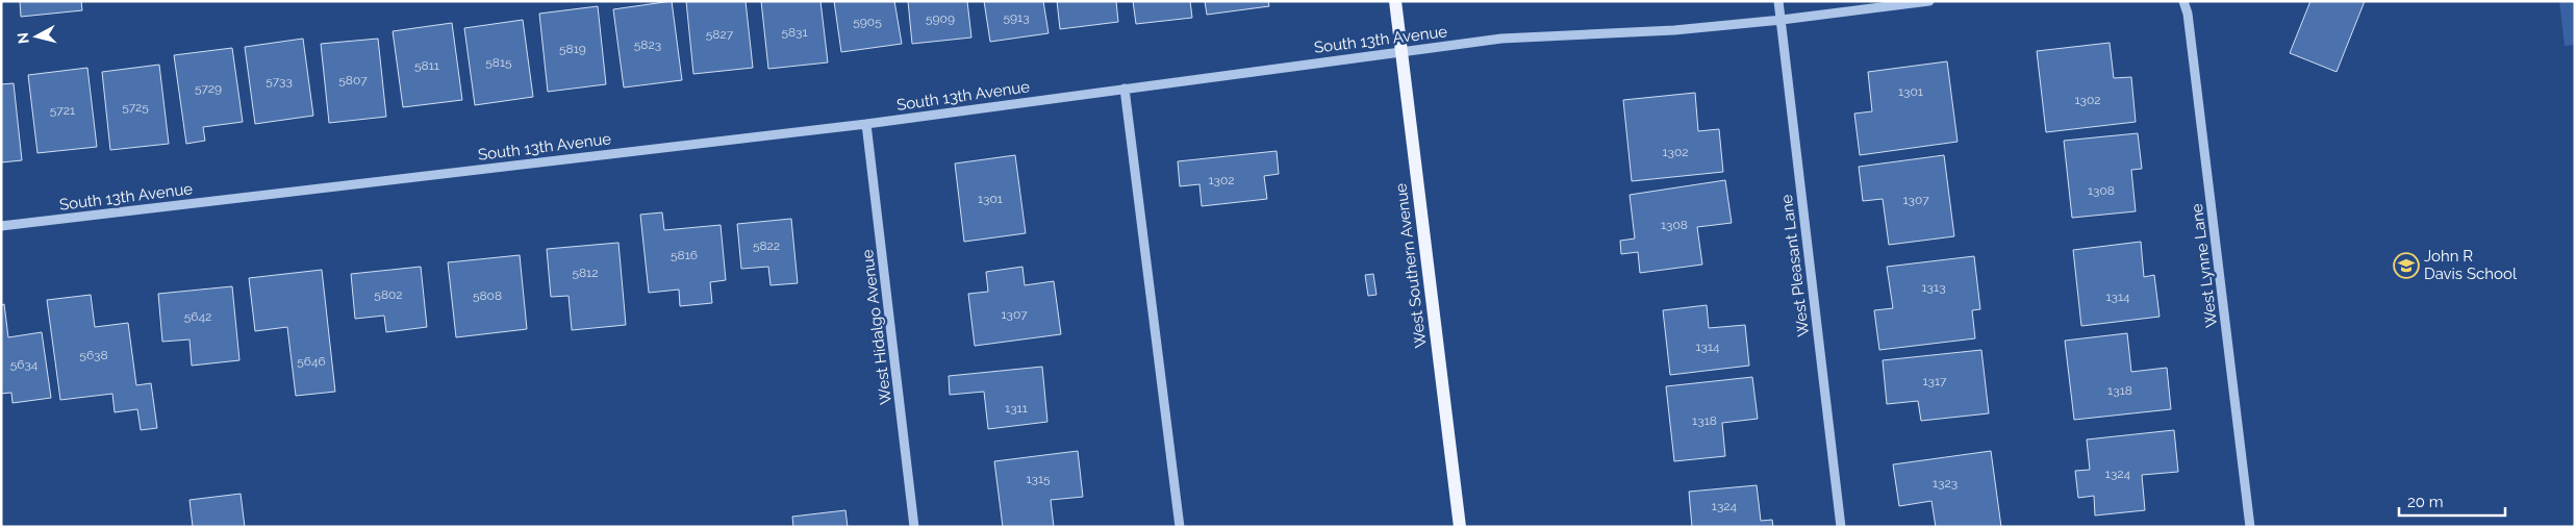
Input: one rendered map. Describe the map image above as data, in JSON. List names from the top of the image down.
{
  "streets": {
    "main road": ["West Southern Avenue"],
    "street": [
      "South 13th Avenue",
      "West Pleasant Lane",
      "West Lynne Lane",
      "West Hidalgo Avenue"
    ]
  },
  "crossings": [
    ["South 13th Avenue", "West Southern Avenue"],
    ["South 13th Avenue", "West Pleasant Lane"],
    ["South 13th Avenue", "West Hidalgo Avenue"]
  ],
  "places": {
    "school or university": ["John R Davis School"]
  },
  "house_numbers": [
    "5913",
    "5909",
    "5905",
    "5831",
    "5827",
    "5823",
    "5819",
    "5815",
    "5811",
    "5807",
    "5733",
    "5729",
    "1301",
    "1302",
    "5725",
    "5721",
    "1302",
    "1302",
    "1308",
    "1301",
    "1307",
    "1308",
    "5822",
    "5816",
    "5812",
    "1313",
    "5802",
    "5808",
    "1314",
    "1307",
    "5642",
    "1314",
    "5638",
    "5646",
    "5634",
    "1317",
    "1318",
    "1311",
    "1318",
    "1324",
    "1315",
    "1323",
    "1324"
  ],
  "scale_bar": "20 m",
  "north": "left"
}
